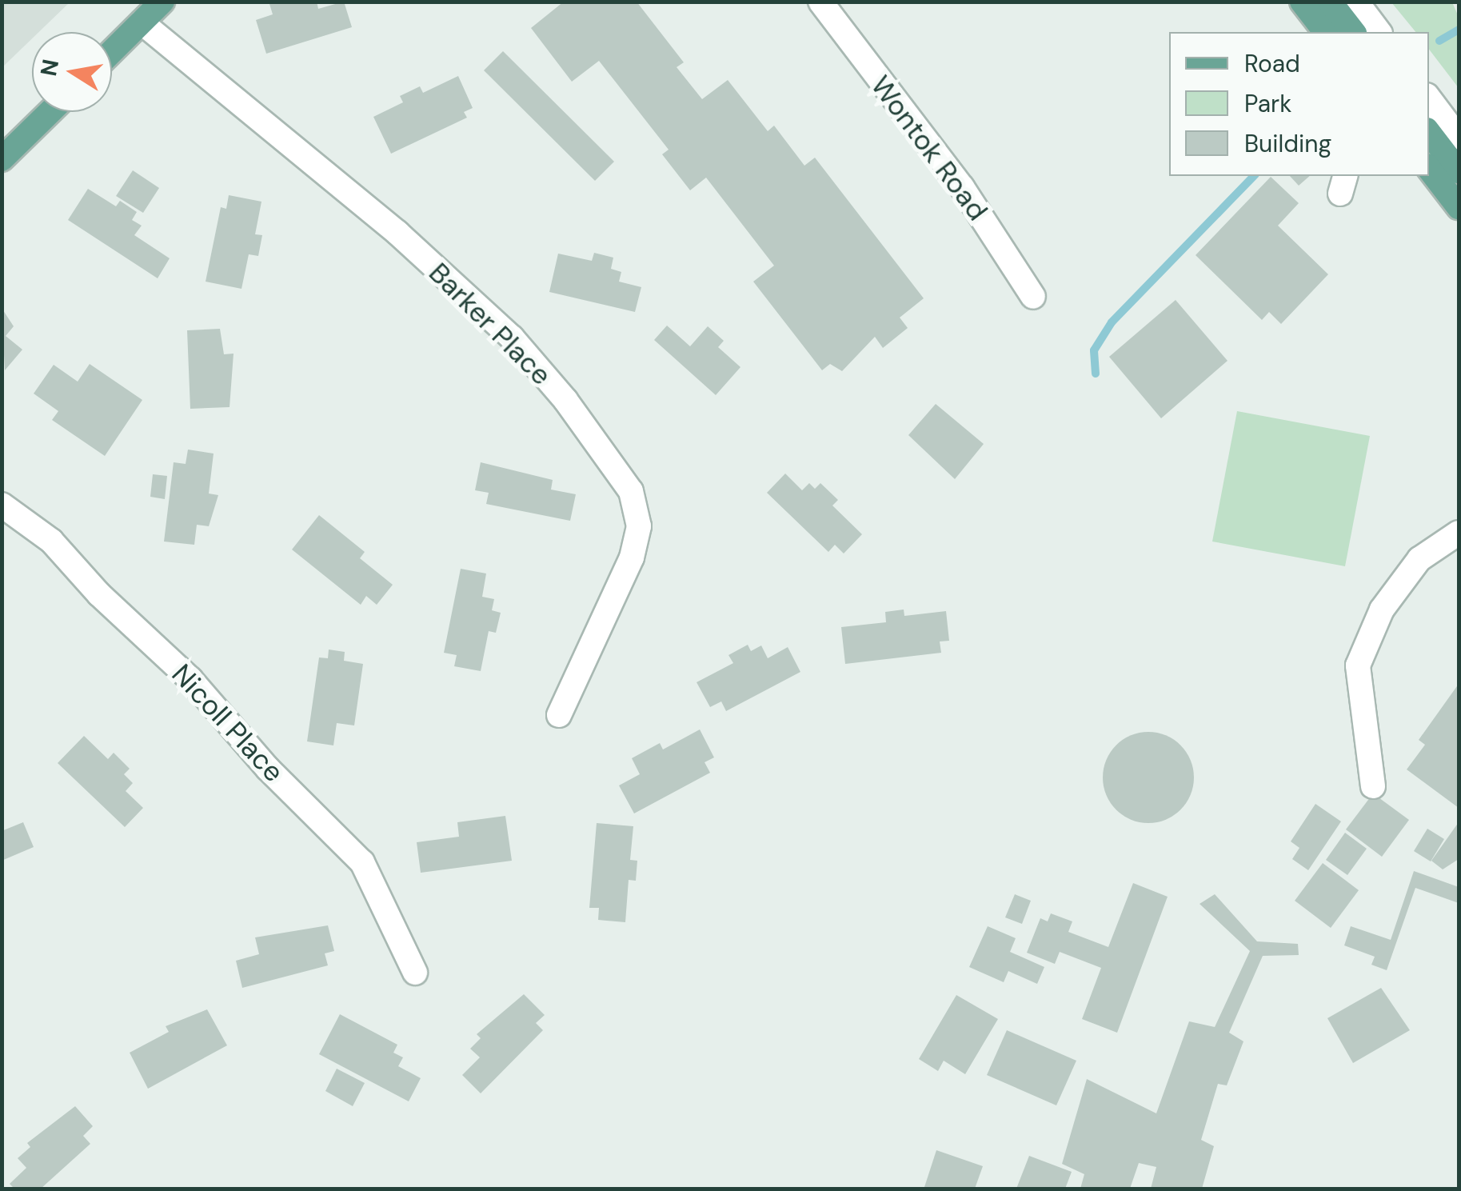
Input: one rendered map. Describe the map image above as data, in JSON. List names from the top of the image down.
{
  "streets": {
    "street": ["Wontok Road", "Barker Place", "Nicoll Place"]
  },
  "legend": ["Road", "Park", "Building"],
  "north": "left"
}
